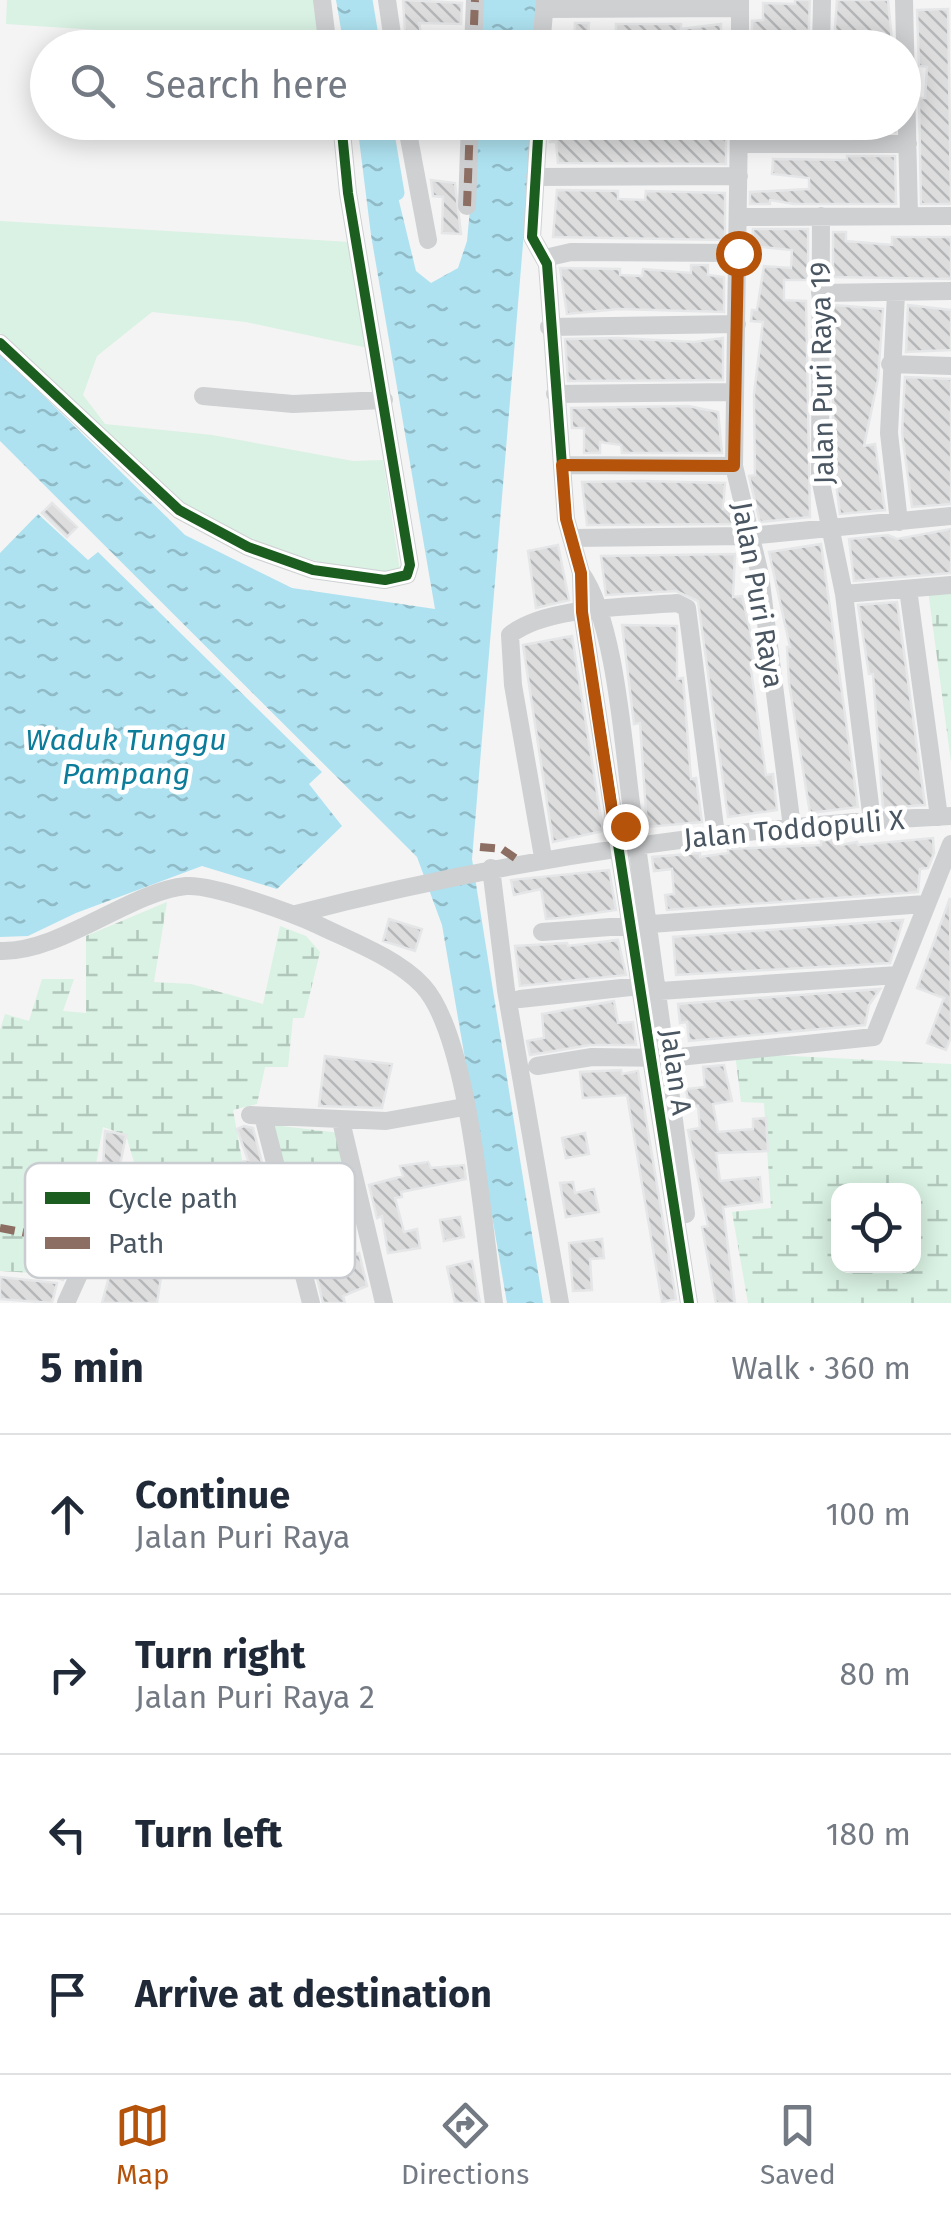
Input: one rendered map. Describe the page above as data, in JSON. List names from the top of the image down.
{
  "streets": {
    "street": [
      "Jalan Puri Raya 19",
      "Jalan Puri Raya",
      "Jalan Toddopuli X",
      "Jalan A"
    ]
  },
  "crossings": [
    ["Jalan Puri Raya 19", "Jalan Toddopuli X"],
    ["Jalan Puri Raya", "Jalan Toddopuli X"],
    ["Jalan Toddopuli X", "Jalan A"]
  ],
  "water": ["Waduk Tunggu Pampang"],
  "legend": ["Cycle path", "Path"],
  "page": {
    "search": "Search here",
    "heading": ["5 min", "Walk · 360 m"],
    "list": [
      ["Continue", "Jalan Puri Raya", "100 m"],
      ["Turn right", "Jalan Puri Raya 2", "80 m"],
      ["Turn left", "180 m"],
      "Arrive at destination"
    ],
    "nav": ["Map", "Directions", "Saved"]
  }
}
